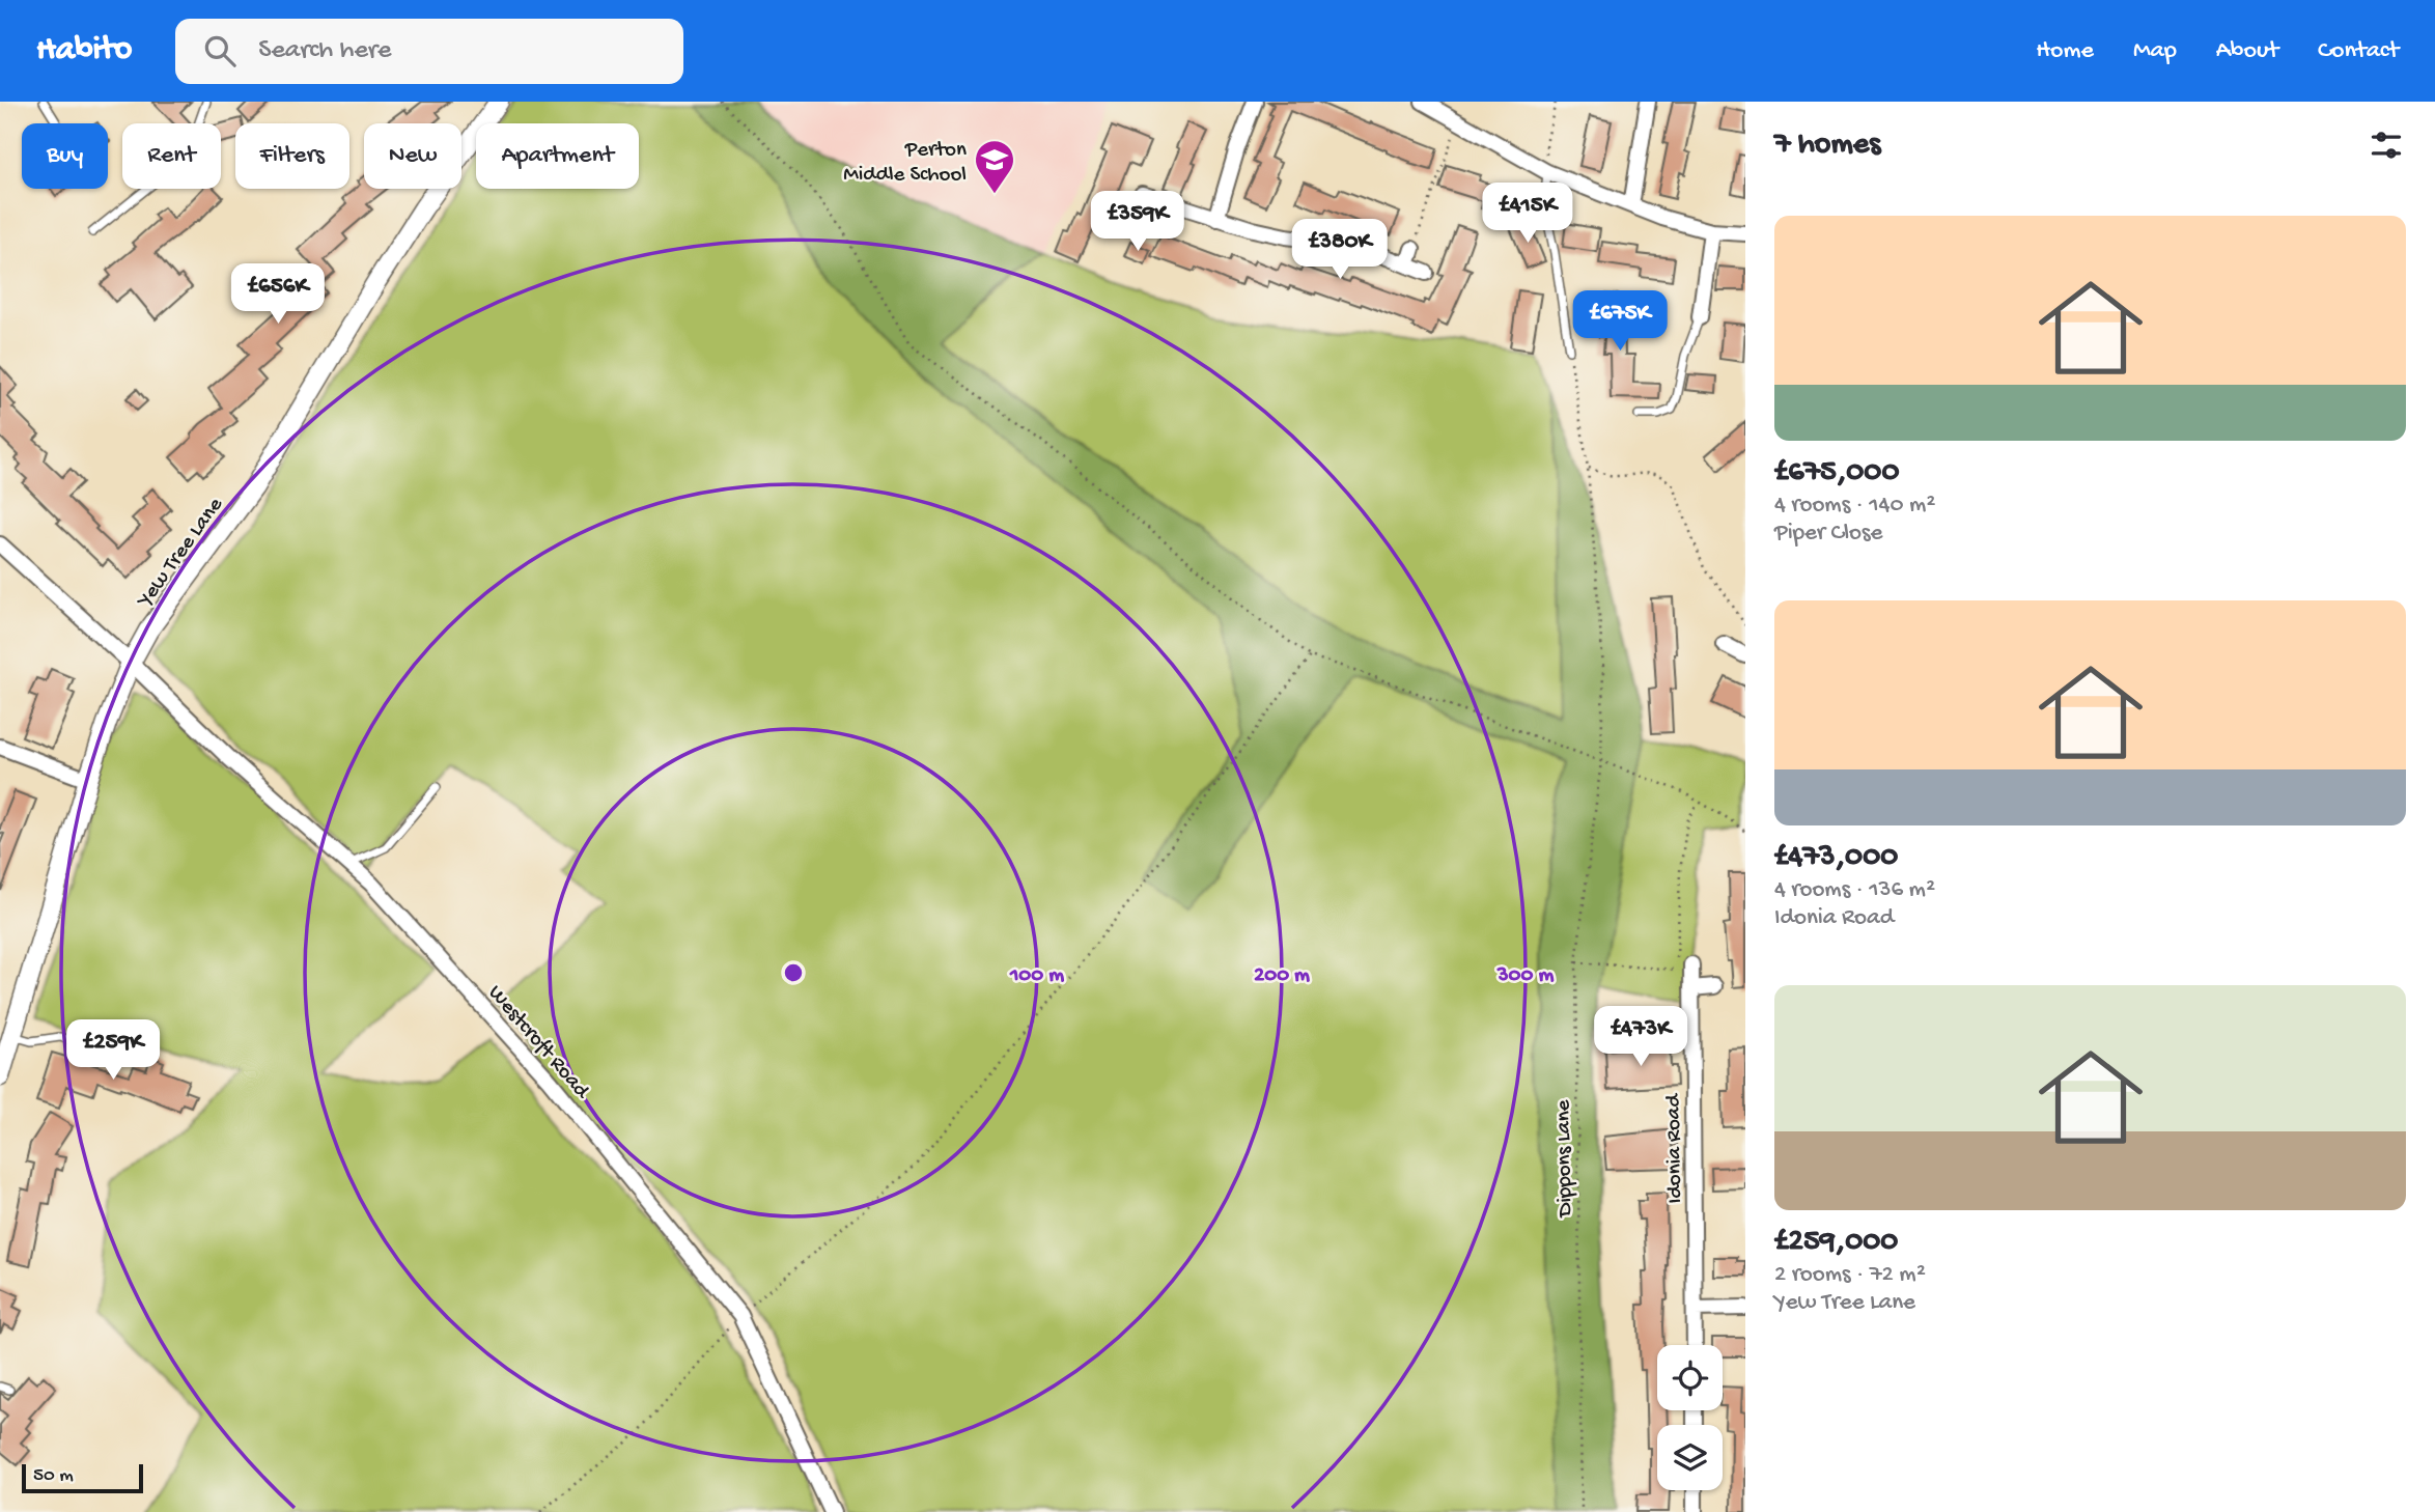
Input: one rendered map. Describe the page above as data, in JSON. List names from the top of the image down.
{
  "streets": {
    "street": ["Yew Tree Lane", "Westcroft Road", "Idonia Road"],
    "path": ["Dippons Lane"]
  },
  "crossings": [
    ["Yew Tree Lane", "Westcroft Road"]
  ],
  "places": {
    "school or university": ["Perton Middle School"]
  },
  "scale_bar": "50 m",
  "page": {
    "header": "Habito",
    "search": "Search here",
    "nav": [
      "Home",
      "Map",
      "About",
      "Contact"
    ],
    "heading": "7 homes",
    "chip": [
      "Buy",
      "Rent",
      "Filters",
      "New",
      "Apartment"
    ],
    "price": [
      "£415K",
      "£359K",
      "£380K",
      "£656K",
      "£675K",
      "£473K",
      "£259K"
    ],
    "list": [
      {
        "name": "£675,000",
        "note": "4 rooms · 140 m² · Piper Close"
      },
      {
        "name": "£473,000",
        "note": "4 rooms · 136 m² · Idonia Road"
      },
      {
        "name": "£259,000",
        "note": "2 rooms · 72 m² · Yew Tree Lane"
      }
    ],
    "scale": "50 m"
  },
  "rings": ["100 m", "200 m", "300 m"]
}
